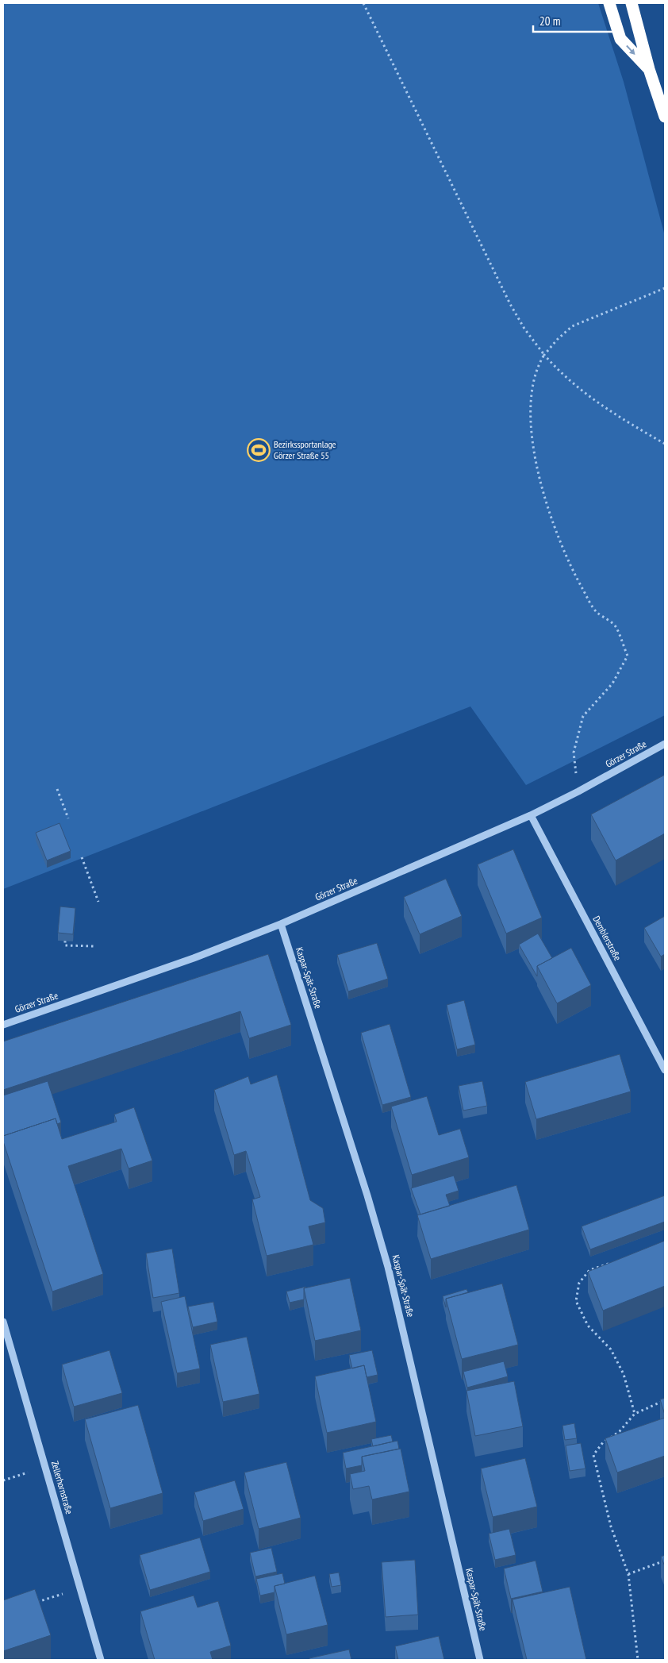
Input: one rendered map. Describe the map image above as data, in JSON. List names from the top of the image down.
{
  "streets": {
    "street": [
      "Görzer Straße",
      "Demblerstraße",
      "Kaspar-Spät-Straße",
      "Zellerhornstraße"
    ]
  },
  "crossings": [
    ["Görzer Straße", "Demblerstraße"],
    ["Görzer Straße", "Kaspar-Spät-Straße"]
  ],
  "places": {
    "sports": ["Bezirkssportanlage Görzer Straße 55"]
  },
  "scale_bar": "20 m"
}
